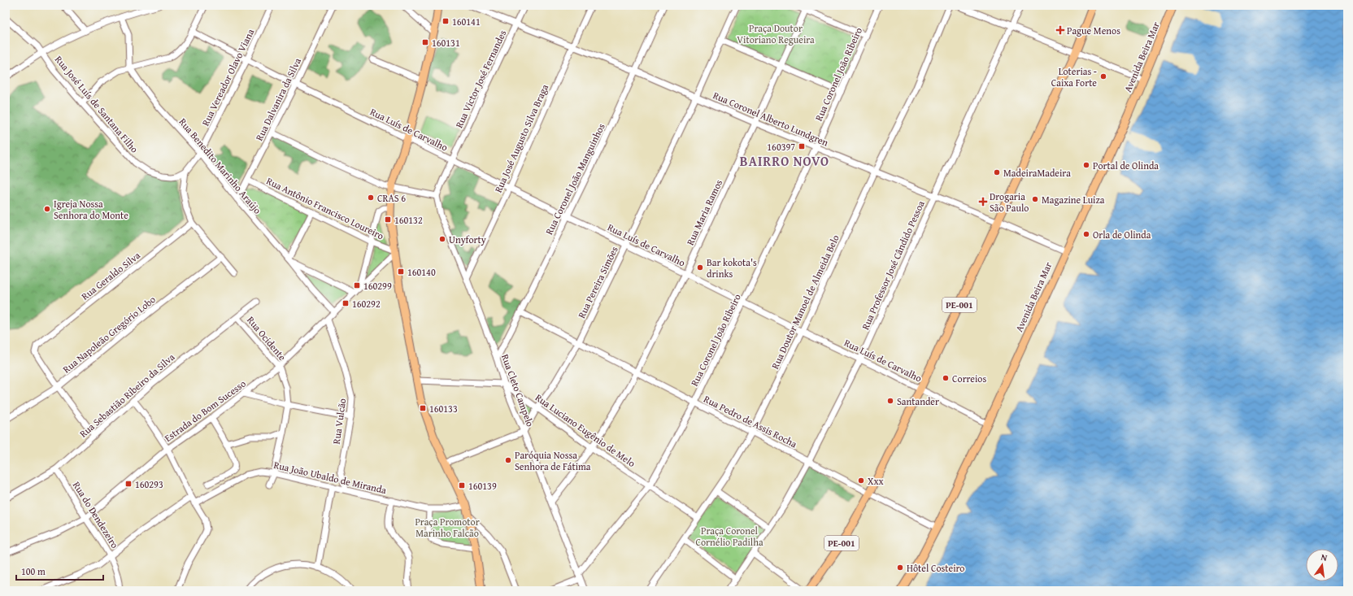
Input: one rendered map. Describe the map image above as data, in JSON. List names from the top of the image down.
{
  "streets": {
    "main road": ["Avenida Beira Mar", "PE-001"],
    "street": [
      "Rua Coronel João Ribeiro",
      "Rua Vereador Olavo Viana",
      "Rua Victor José Fernandes",
      "Rua Dalvanira da Silva",
      "Rua José Luís de Santana Filho",
      "Rua Coronel Alberto Lundgren",
      "Rua Luís de Carvalho",
      "Rua José Augusto Silva Braga",
      "Rua Benedito Marinho Araújo",
      "Rua Coronel João Manguinhos",
      "Rua Antônio Francisco Loureiro",
      "Rua Maria Ramos",
      "Rua Professor José Cândido Pessoa",
      "Rua Geraldo Silva",
      "Rua Pereira Simões",
      "Rua Doutor Manoel de Almeida Belo",
      "Rua Napoleão Gregório Lobo",
      "Rua Ocidente",
      "Rua Cleto Campelo",
      "Rua Sebastião Ribeiro da Silva",
      "Estrada do Bom Sucesso",
      "Rua Vulcão",
      "Rua Pedro de Assis Rocha",
      "Rua Luciano Eugênio de Melo",
      "Rua João Ubaldo de Miranda",
      "Rua do Dendezeiro"
    ]
  },
  "crossings": [
    ["Avenida Beira Mar", "Rua Coronel Alberto Lundgren"],
    ["Avenida Beira Mar", "Rua Luís de Carvalho"],
    ["Avenida Beira Mar", "Rua Pedro de Assis Rocha"],
    ["Rua Coronel João Ribeiro", "Rua Coronel Alberto Lundgren"],
    ["Rua Coronel João Ribeiro", "Rua Luís de Carvalho"],
    ["Rua Coronel João Ribeiro", "Rua Cleto Campelo"],
    ["Rua Coronel João Ribeiro", "Rua Pedro de Assis Rocha"],
    ["Rua Coronel João Ribeiro", "Rua Luciano Eugênio de Melo"],
    ["Rua Vereador Olavo Viana", "Rua José Luís de Santana Filho"],
    ["Rua Vereador Olavo Viana", "Rua Luís de Carvalho"],
    ["Rua Vereador Olavo Viana", "Rua Benedito Marinho Araújo"],
    ["Rua Victor José Fernandes", "Rua Coronel Alberto Lundgren"],
    ["Rua Victor José Fernandes", "Rua Luís de Carvalho"],
    ["Rua Dalvanira da Silva", "Rua Luís de Carvalho"],
    ["Rua Dalvanira da Silva", "Rua Benedito Marinho Araújo"],
    ["Rua Dalvanira da Silva", "Rua Antônio Francisco Loureiro"],
    ["Rua Coronel Alberto Lundgren", "Rua José Augusto Silva Braga"],
    ["Rua Coronel Alberto Lundgren", "Rua Coronel João Manguinhos"],
    ["Rua Coronel Alberto Lundgren", "Rua Maria Ramos"],
    ["Rua Coronel Alberto Lundgren", "Rua Professor José Cândido Pessoa"],
    ["Rua Coronel Alberto Lundgren", "Rua Pereira Simões"],
    ["Rua Coronel Alberto Lundgren", "Rua Doutor Manoel de Almeida Belo"],
    ["Rua Coronel Alberto Lundgren", "PE-001"],
    ["Rua Luís de Carvalho", "Rua José Augusto Silva Braga"],
    ["Rua Luís de Carvalho", "Rua Coronel João Manguinhos"],
    ["Rua Luís de Carvalho", "Rua Maria Ramos"],
    ["Rua Luís de Carvalho", "Rua Professor José Cândido Pessoa"],
    ["Rua Luís de Carvalho", "Rua Pereira Simões"],
    ["Rua Luís de Carvalho", "Rua Doutor Manoel de Almeida Belo"],
    ["Rua Luís de Carvalho", "PE-001"],
    ["Rua José Augusto Silva Braga", "Rua Cleto Campelo"],
    ["Rua Benedito Marinho Araújo", "Estrada do Bom Sucesso"],
    ["Rua Coronel João Manguinhos", "Rua Cleto Campelo"],
    ["Rua Coronel João Manguinhos", "Rua Pedro de Assis Rocha"],
    ["Rua Antônio Francisco Loureiro", "Estrada do Bom Sucesso"],
    ["Rua Maria Ramos", "Rua Cleto Campelo"],
    ["Rua Maria Ramos", "Rua Pedro de Assis Rocha"],
    ["Rua Maria Ramos", "Rua Luciano Eugênio de Melo"],
    ["Rua Professor José Cândido Pessoa", "Rua Pedro de Assis Rocha"],
    ["Rua Geraldo Silva", "Rua Napoleão Gregório Lobo"],
    ["Rua Pereira Simões", "Rua Cleto Campelo"],
    ["Rua Pereira Simões", "Rua Pedro de Assis Rocha"],
    ["Rua Pereira Simões", "Rua Luciano Eugênio de Melo"],
    ["Rua Doutor Manoel de Almeida Belo", "Rua Pedro de Assis Rocha"],
    ["Rua Doutor Manoel de Almeida Belo", "Rua Luciano Eugênio de Melo"],
    ["PE-001", "Rua Pedro de Assis Rocha"],
    ["Rua Ocidente", "Rua Sebastião Ribeiro da Silva"],
    ["Rua Ocidente", "Estrada do Bom Sucesso"],
    ["Rua Ocidente", "Rua João Ubaldo de Miranda"],
    ["Rua Cleto Campelo", "Rua Luciano Eugênio de Melo"],
    ["Rua Sebastião Ribeiro da Silva", "Rua do Dendezeiro"],
    ["Estrada do Bom Sucesso", "Rua Vulcão"],
    ["Estrada do Bom Sucesso", "Rua do Dendezeiro"],
    ["Rua Vulcão", "Rua João Ubaldo de Miranda"]
  ],
  "districts": ["BAIRRO NOVO"],
  "parks": ["Praça Doutor Vitoriano Regueira", "Praça Promotor Marinho Falcão", "Praça Coronel Cornélio Padilha"],
  "places": {
    "transit": [
      "160141",
      "160131",
      "160397",
      "160132",
      "160140",
      "160299",
      "160292",
      "160133",
      "160293",
      "160139"
    ],
    "health": ["Pague Menos", "Drogaria São Paulo"],
    "other": [
      "Loterias - Caixa Forte",
      "Portal de Olinda",
      "MadeiraMadeira",
      "CRAS 6",
      "Magazine Luiza",
      "Igreja Nossa Senhora do Monte",
      "Orla de Olinda",
      "Unyforty",
      "Bar kokota's drinks",
      "Correios",
      "Santander",
      "Paróquia Nossa Senhora de Fátima",
      "Xxx",
      "Hôtel Costeiro"
    ]
  },
  "scale_bar": "100 m",
  "north": "top"
}
